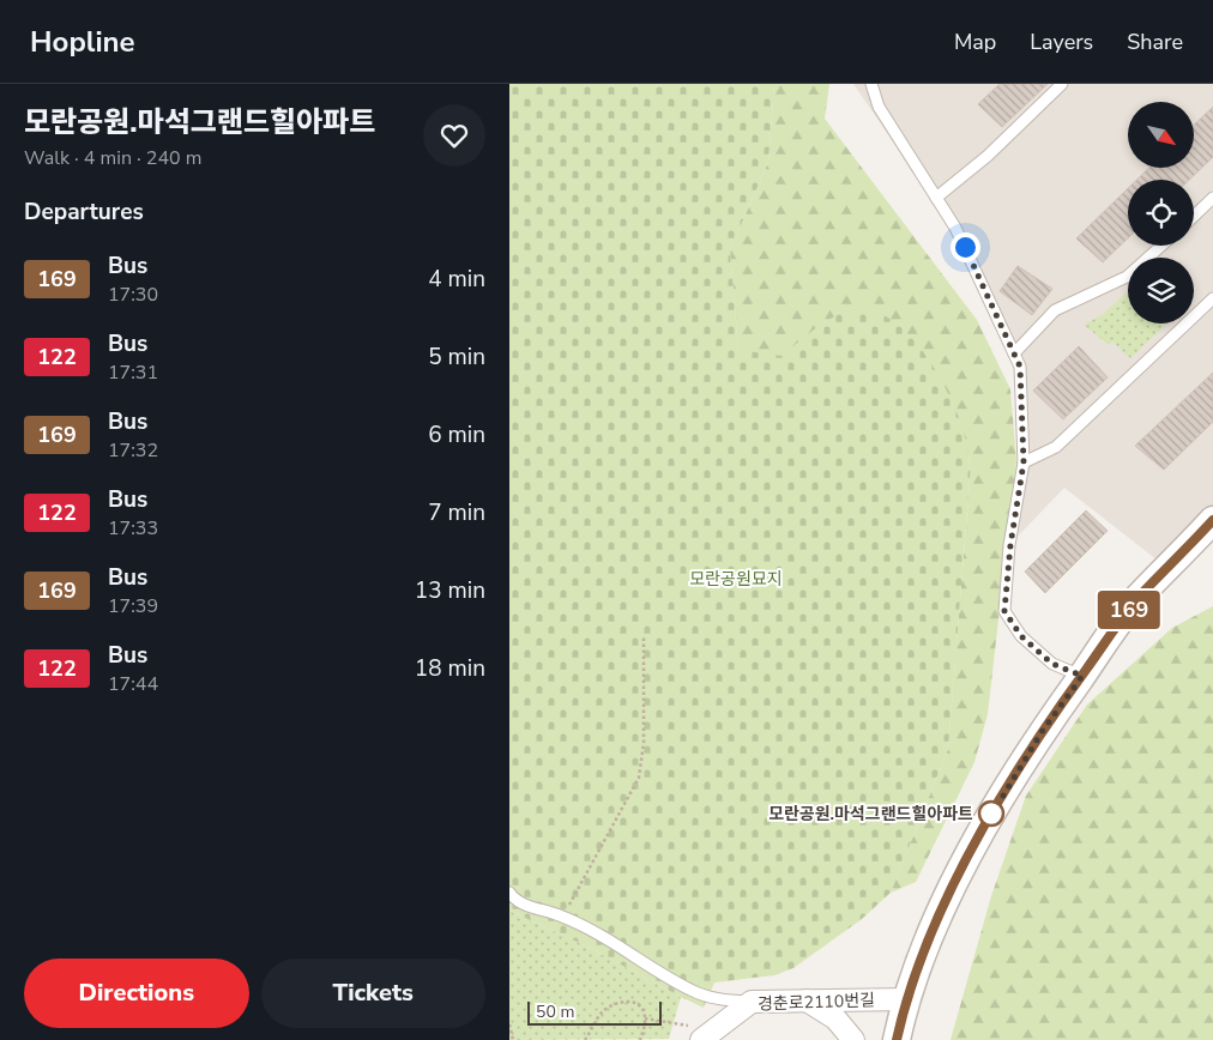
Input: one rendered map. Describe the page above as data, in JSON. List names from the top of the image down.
{
  "streets": {
    "street": ["경춘로2110번길"]
  },
  "parks": ["모란공원묘지"],
  "places": ["모란공원.마석그랜드힐아파트"],
  "lines": ["bus line 169"],
  "scale_bar": "50 m",
  "north": "bottom right",
  "page": {
    "header": "Hopline",
    "nav": ["Map", "Layers", "Share"],
    "heading": [
      ["모란공원.마석그랜드힐아파트", "Walk · 4 min · 240 m"],
      "Departures"
    ],
    "on_map": "169",
    "list": [
      {
        "mark": "169",
        "name": "Bus",
        "note": "17:30",
        "value": "4 min"
      },
      {
        "mark": "122",
        "name": "Bus",
        "note": "17:31",
        "value": "5 min"
      },
      {
        "mark": "169",
        "name": "Bus",
        "note": "17:32",
        "value": "6 min"
      },
      {
        "mark": "122",
        "name": "Bus",
        "note": "17:33",
        "value": "7 min"
      },
      {
        "mark": "169",
        "name": "Bus",
        "note": "17:39",
        "value": "13 min"
      },
      {
        "mark": "122",
        "name": "Bus",
        "note": "17:44",
        "value": "18 min"
      }
    ],
    "buttons": ["Directions", "Tickets"],
    "scale": "50 m"
  }
}
